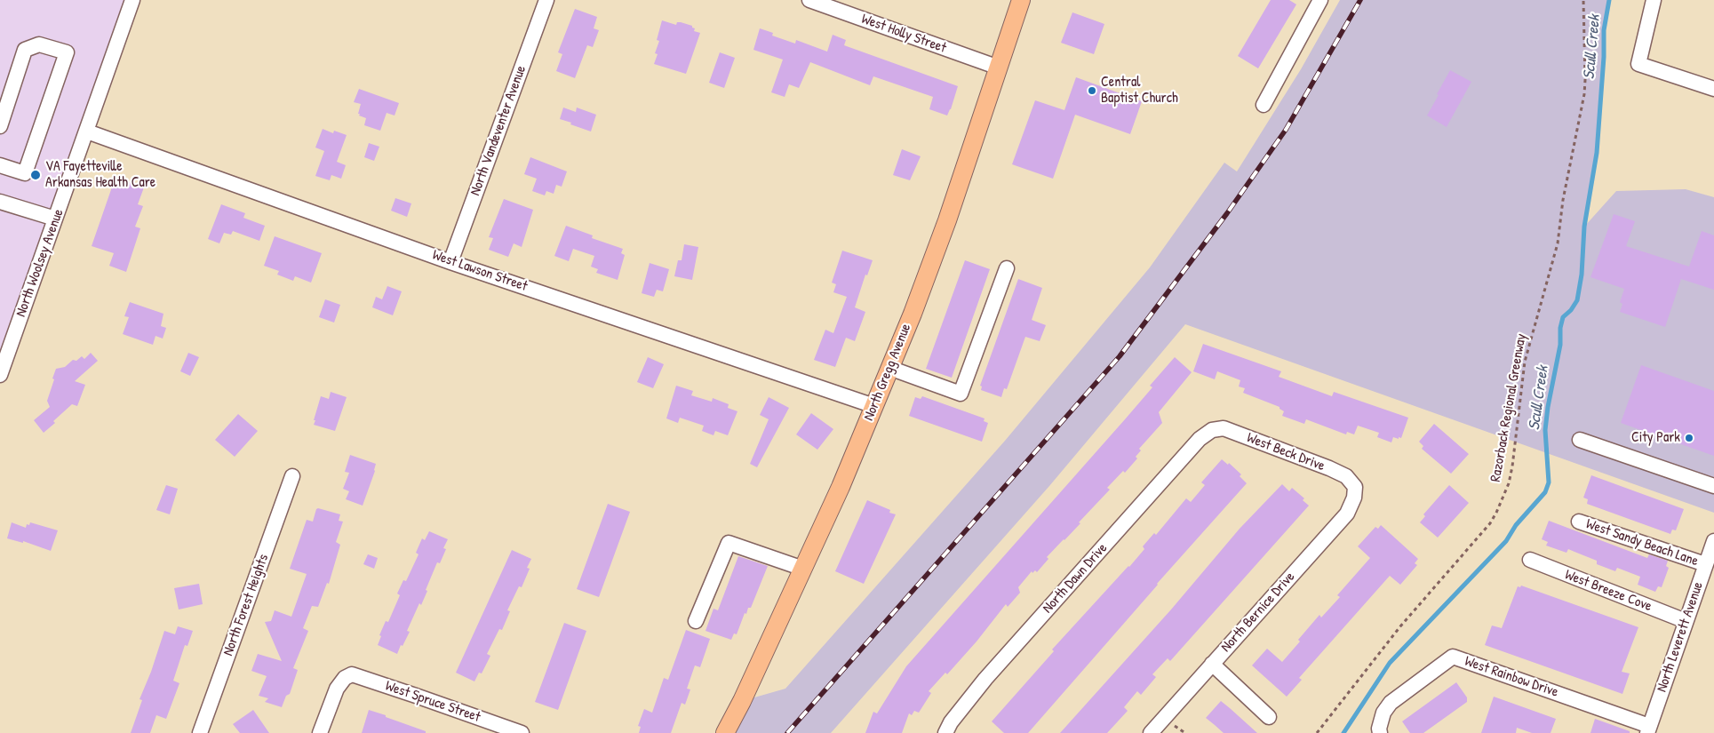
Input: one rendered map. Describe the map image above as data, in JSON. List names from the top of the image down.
{
  "streets": {
    "main road": ["North Gregg Avenue"],
    "street": [
      "West Holly Street",
      "North Vandeventer Avenue",
      "North Woolsey Avenue",
      "West Lawson Street",
      "West Beck Drive",
      "West Sandy Beach Lane",
      "North Dawn Drive",
      "West Breeze Cove",
      "North Forest Heights",
      "North Bernice Drive",
      "North Leverett Avenue",
      "West Rainbow Drive",
      "West Spruce Street"
    ],
    "path": ["Razorback Regional Greenway"]
  },
  "crossings": [
    ["West Holly Street", "North Gregg Avenue"],
    ["North Vandeventer Avenue", "West Lawson Street"],
    ["North Woolsey Avenue", "West Lawson Street"],
    ["West Lawson Street", "North Gregg Avenue"],
    ["West Beck Drive", "North Dawn Drive"],
    ["West Beck Drive", "North Bernice Drive"],
    ["West Sandy Beach Lane", "North Leverett Avenue"],
    ["West Breeze Cove", "North Leverett Avenue"],
    ["North Leverett Avenue", "West Rainbow Drive"]
  ],
  "water": ["Scull Creek"],
  "places": ["Central Baptist Church", "VA Fayetteville Arkansas Health Care", "City Park"]
}
